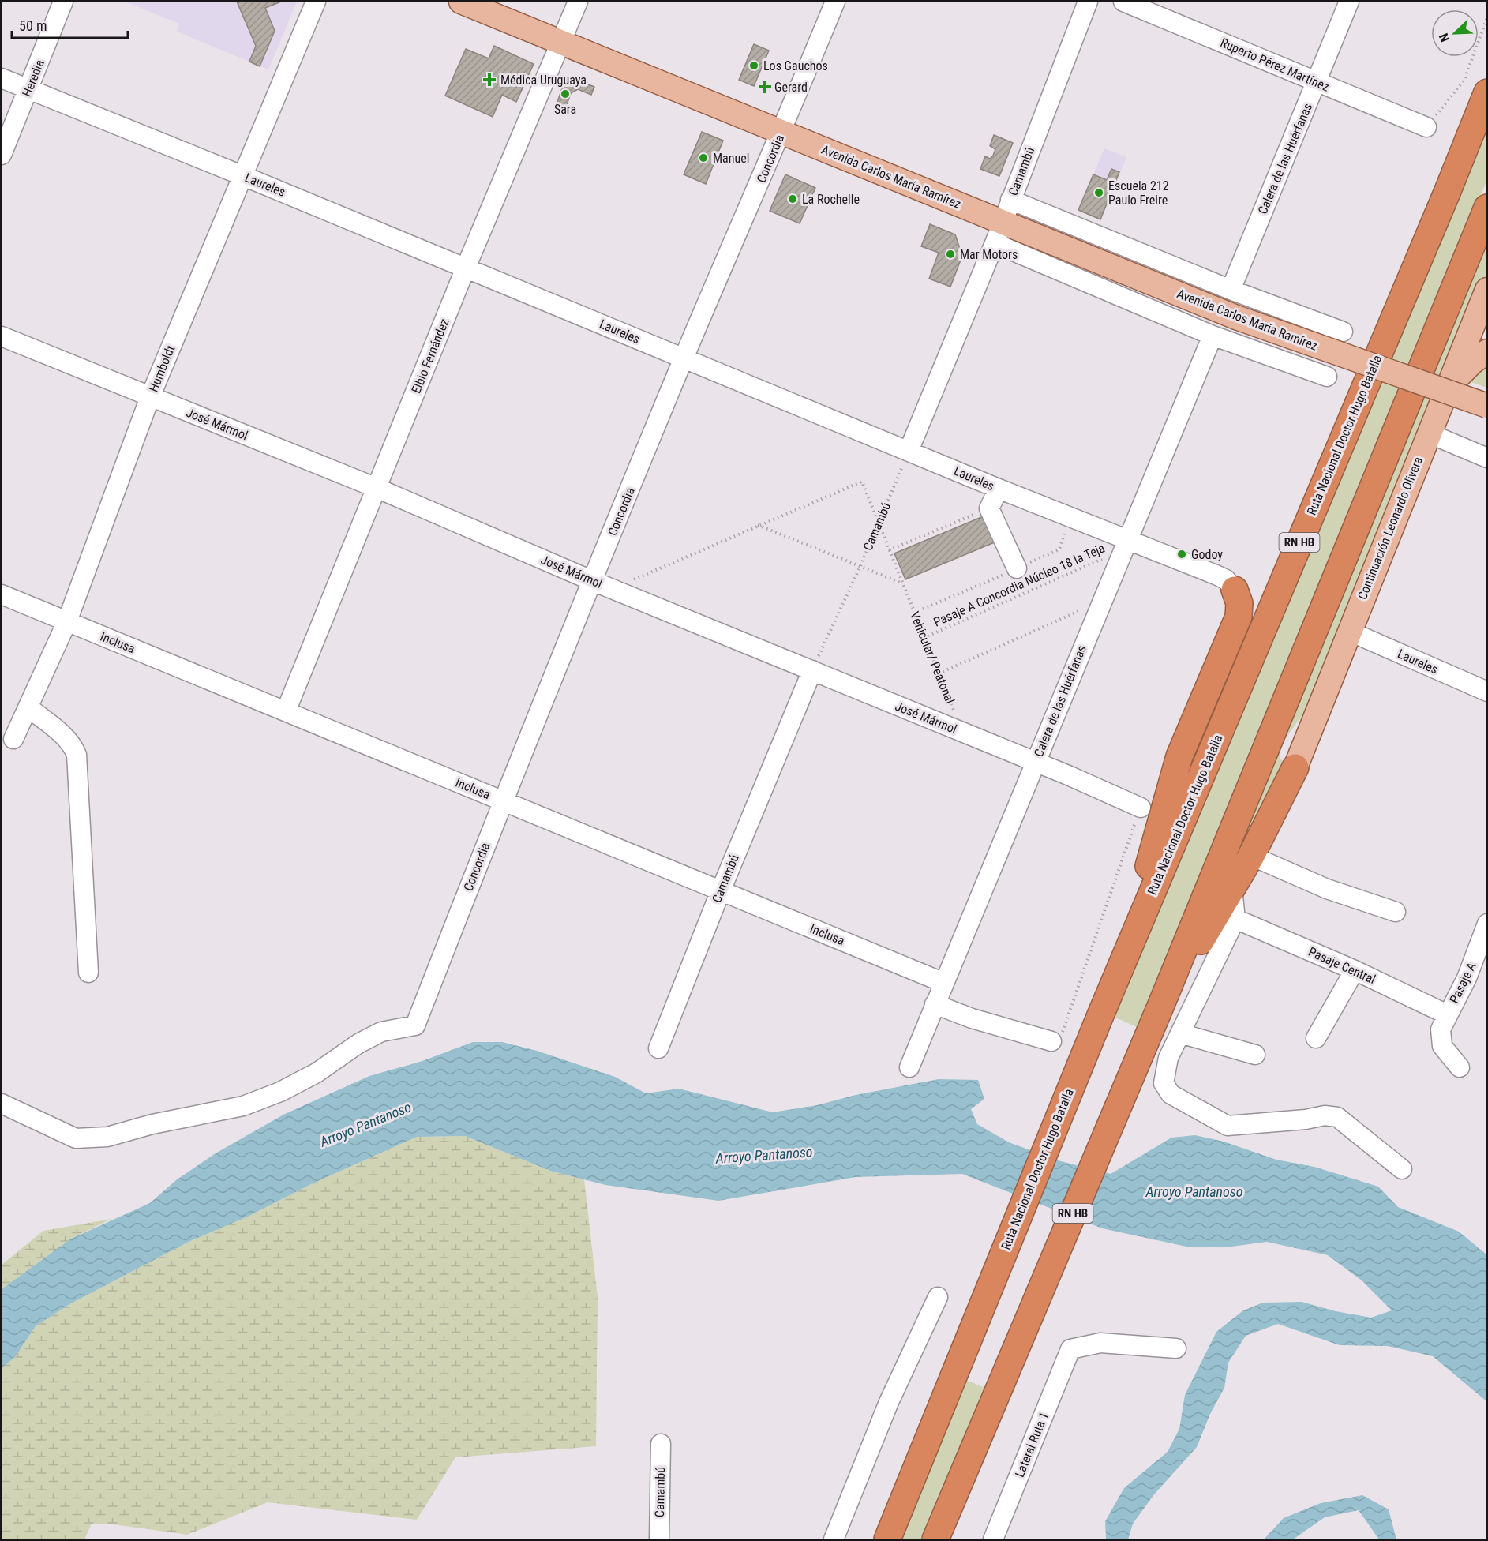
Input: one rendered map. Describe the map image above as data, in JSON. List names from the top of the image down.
{
  "streets": {
    "highway": ["Ruta Nacional Doctor Hugo Batalla", "RN HB"],
    "main road": ["Avenida Carlos María Ramírez", "Continuación Leonardo Olivera"],
    "street": [
      "Ruperto Pérez Martínez",
      "Heredia",
      "Concordia",
      "Calera de las Huérfanas",
      "Camambú",
      "Laureles",
      "Elbio Fernández",
      "Humboldt",
      "José Mármol",
      "Inclusa",
      "Pasaje Central",
      "Pasaje A",
      "Lateral Ruta 1"
    ],
    "path": ["Pasaje A Concordia Núcleo 18 la Teja", "Vehicular/ Peatonal"]
  },
  "crossings": [
    ["Ruperto Pérez Martínez", "Calera de las Huérfanas"],
    ["Heredia", "Laureles"],
    ["Concordia", "Avenida Carlos María Ramírez"],
    ["Concordia", "Laureles"],
    ["Concordia", "José Mármol"],
    ["Concordia", "Inclusa"],
    ["Calera de las Huérfanas", "Avenida Carlos María Ramírez"],
    ["Calera de las Huérfanas", "Laureles"],
    ["Calera de las Huérfanas", "José Mármol"],
    ["Calera de las Huérfanas", "Pasaje A Concordia Núcleo 18 la Teja"],
    ["Calera de las Huérfanas", "Inclusa"],
    ["Camambú", "Avenida Carlos María Ramírez"],
    ["Camambú", "Laureles"],
    ["Camambú", "José Mármol"],
    ["Camambú", "Inclusa"],
    ["Camambú", "Vehicular/ Peatonal"],
    ["Avenida Carlos María Ramírez", "Elbio Fernández"],
    ["Laureles", "Elbio Fernández"],
    ["Laureles", "Humboldt"],
    ["Laureles", "Continuación Leonardo Olivera"],
    ["Laureles", "Pasaje A Concordia Núcleo 18 la Teja"],
    ["Elbio Fernández", "José Mármol"],
    ["Elbio Fernández", "Inclusa"],
    ["Humboldt", "José Mármol"],
    ["Humboldt", "Inclusa"],
    ["José Mármol", "Vehicular/ Peatonal"],
    ["Pasaje A Concordia Núcleo 18 la Teja", "Vehicular/ Peatonal"],
    ["Pasaje Central", "Pasaje A"]
  ],
  "water": ["Arroyo Pantanoso"],
  "places": {
    "other": [
      "Los Gauchos",
      "Sara",
      "Manuel",
      "Escuela 212 Paulo Freire",
      "La Rochelle",
      "Mar Motors",
      "Godoy"
    ],
    "health": ["Médica Uruguaya", "Gerard"]
  },
  "scale_bar": "50 m",
  "north": "bottom left"
}
